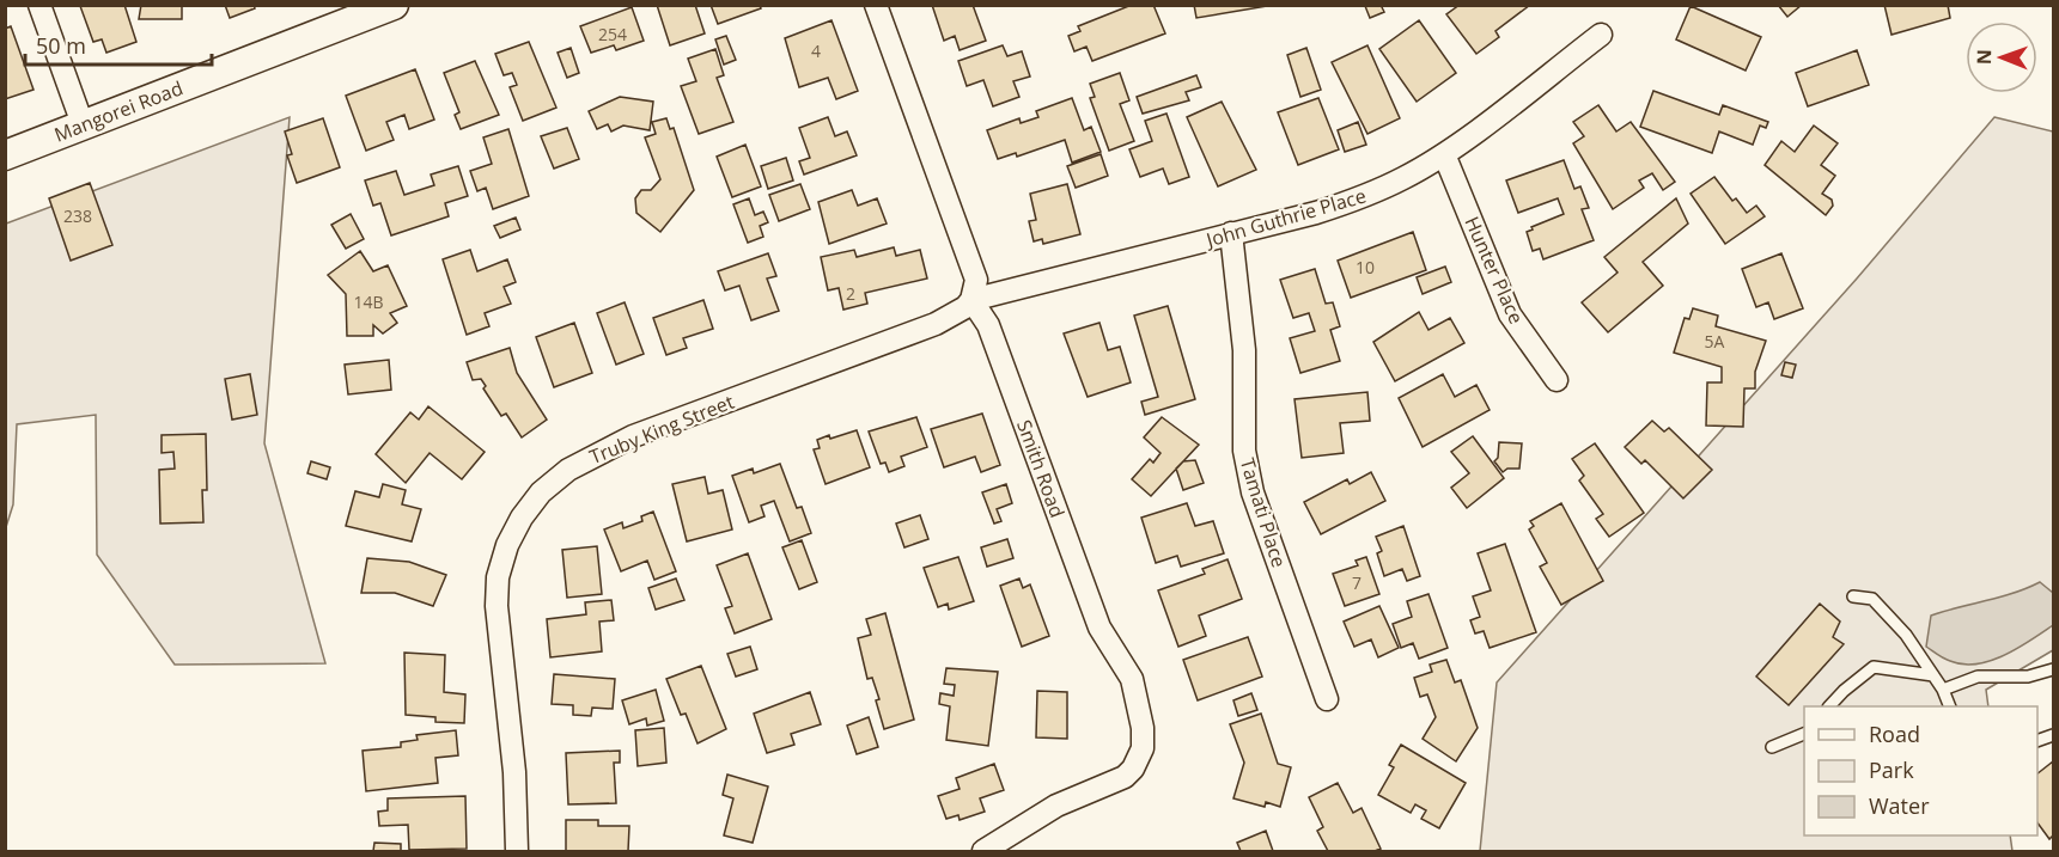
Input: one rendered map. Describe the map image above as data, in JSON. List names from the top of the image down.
{
  "streets": {
    "street": [
      "Mangorei Road",
      "John Guthrie Place",
      "Hunter Place",
      "Truby King Street",
      "Smith Road",
      "Tamati Place"
    ]
  },
  "crossings": [
    ["John Guthrie Place", "Hunter Place"],
    ["John Guthrie Place", "Truby King Street"],
    ["John Guthrie Place", "Smith Road"],
    ["John Guthrie Place", "Tamati Place"],
    ["Truby King Street", "Smith Road"]
  ],
  "house_numbers": [
    "254",
    "4",
    "238",
    "10",
    "2",
    "14B",
    "5A",
    "7"
  ],
  "legend": ["Road", "Park", "Water"],
  "scale_bar": "50 m",
  "north": "left"
}
